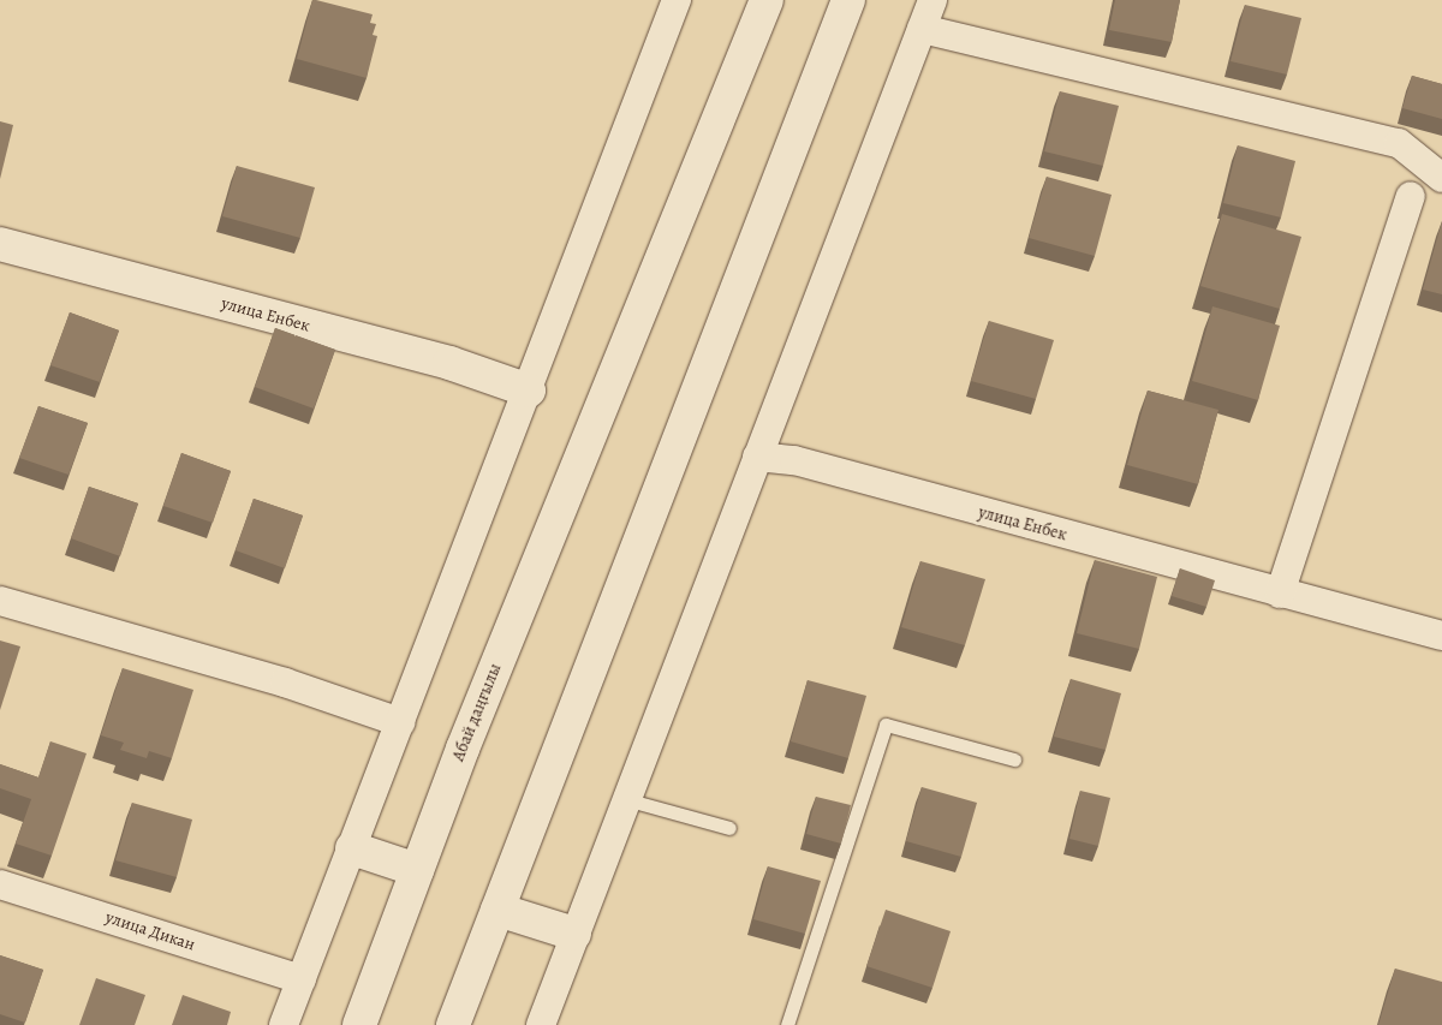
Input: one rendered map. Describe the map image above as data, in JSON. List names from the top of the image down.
{
  "streets": {
    "main road": ["улица Енбек", "Абай даңғылы"],
    "street": ["улица Дикан"]
  }
}
